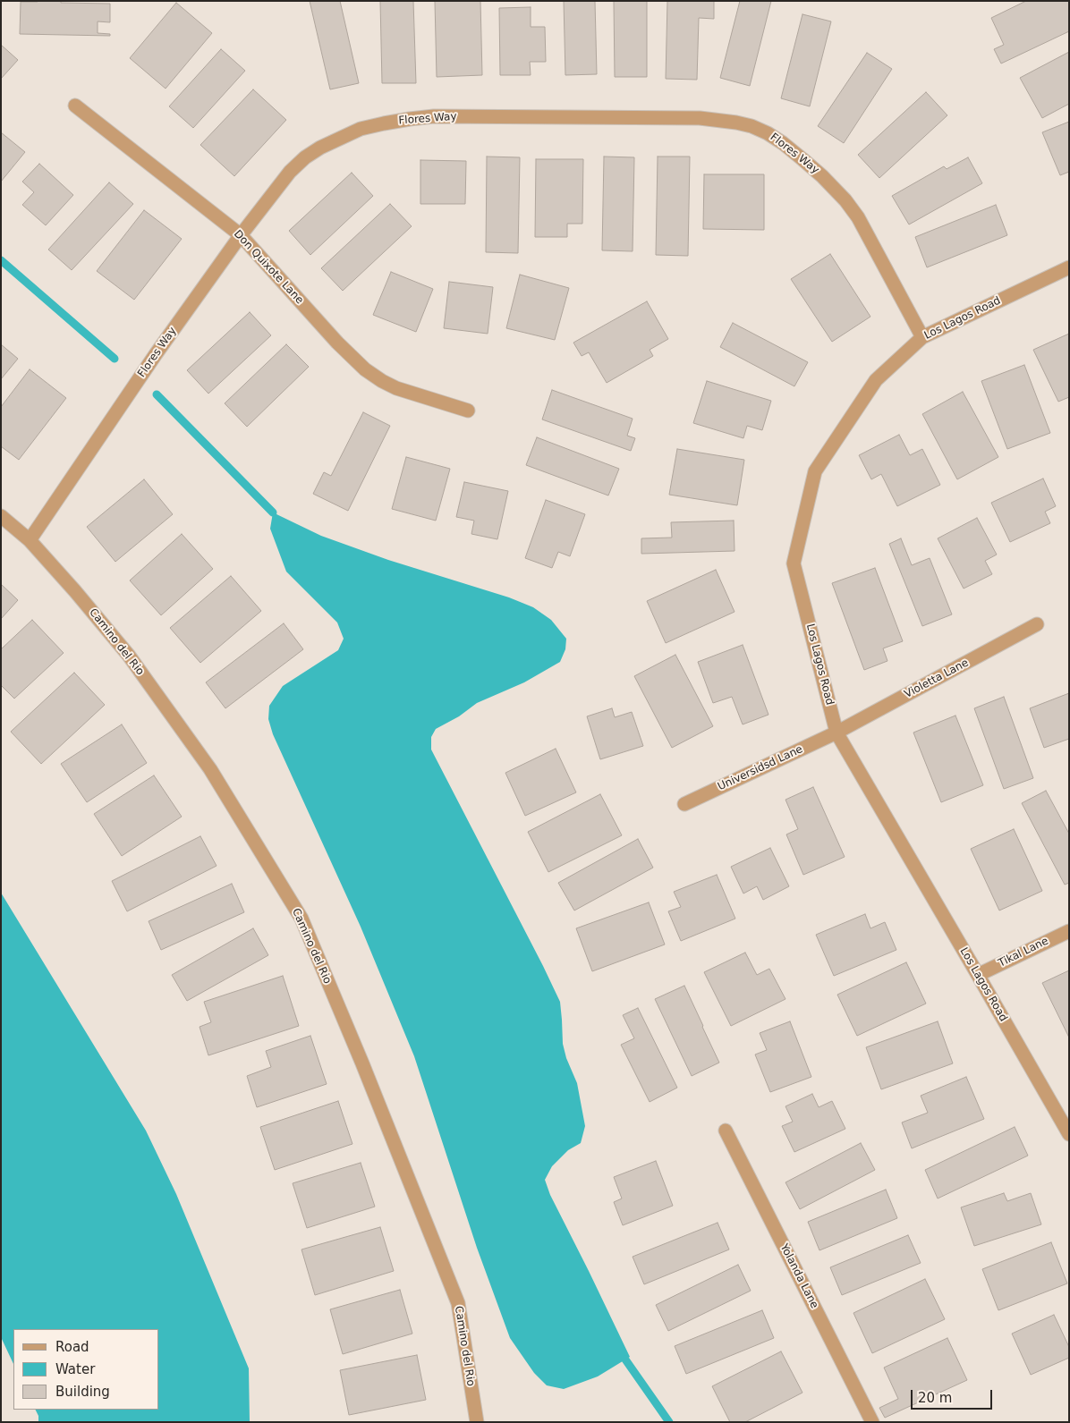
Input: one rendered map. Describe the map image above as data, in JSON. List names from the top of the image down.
{
  "streets": {
    "street": [
      "Flores Way",
      "Don Quixote Lane",
      "Los Lagos Road",
      "Camino del Rio",
      "Violetta Lane",
      "Universidsd Lane",
      "Tikal Lane",
      "Yolanda Lane"
    ]
  },
  "crossings": [
    ["Flores Way", "Don Quixote Lane"],
    ["Flores Way", "Los Lagos Road"],
    ["Flores Way", "Camino del Rio"],
    ["Los Lagos Road", "Violetta Lane"],
    ["Los Lagos Road", "Universidsd Lane"],
    ["Los Lagos Road", "Tikal Lane"],
    ["Violetta Lane", "Universidsd Lane"]
  ],
  "legend": ["Road", "Water", "Building"],
  "scale_bar": "20 m"
}
